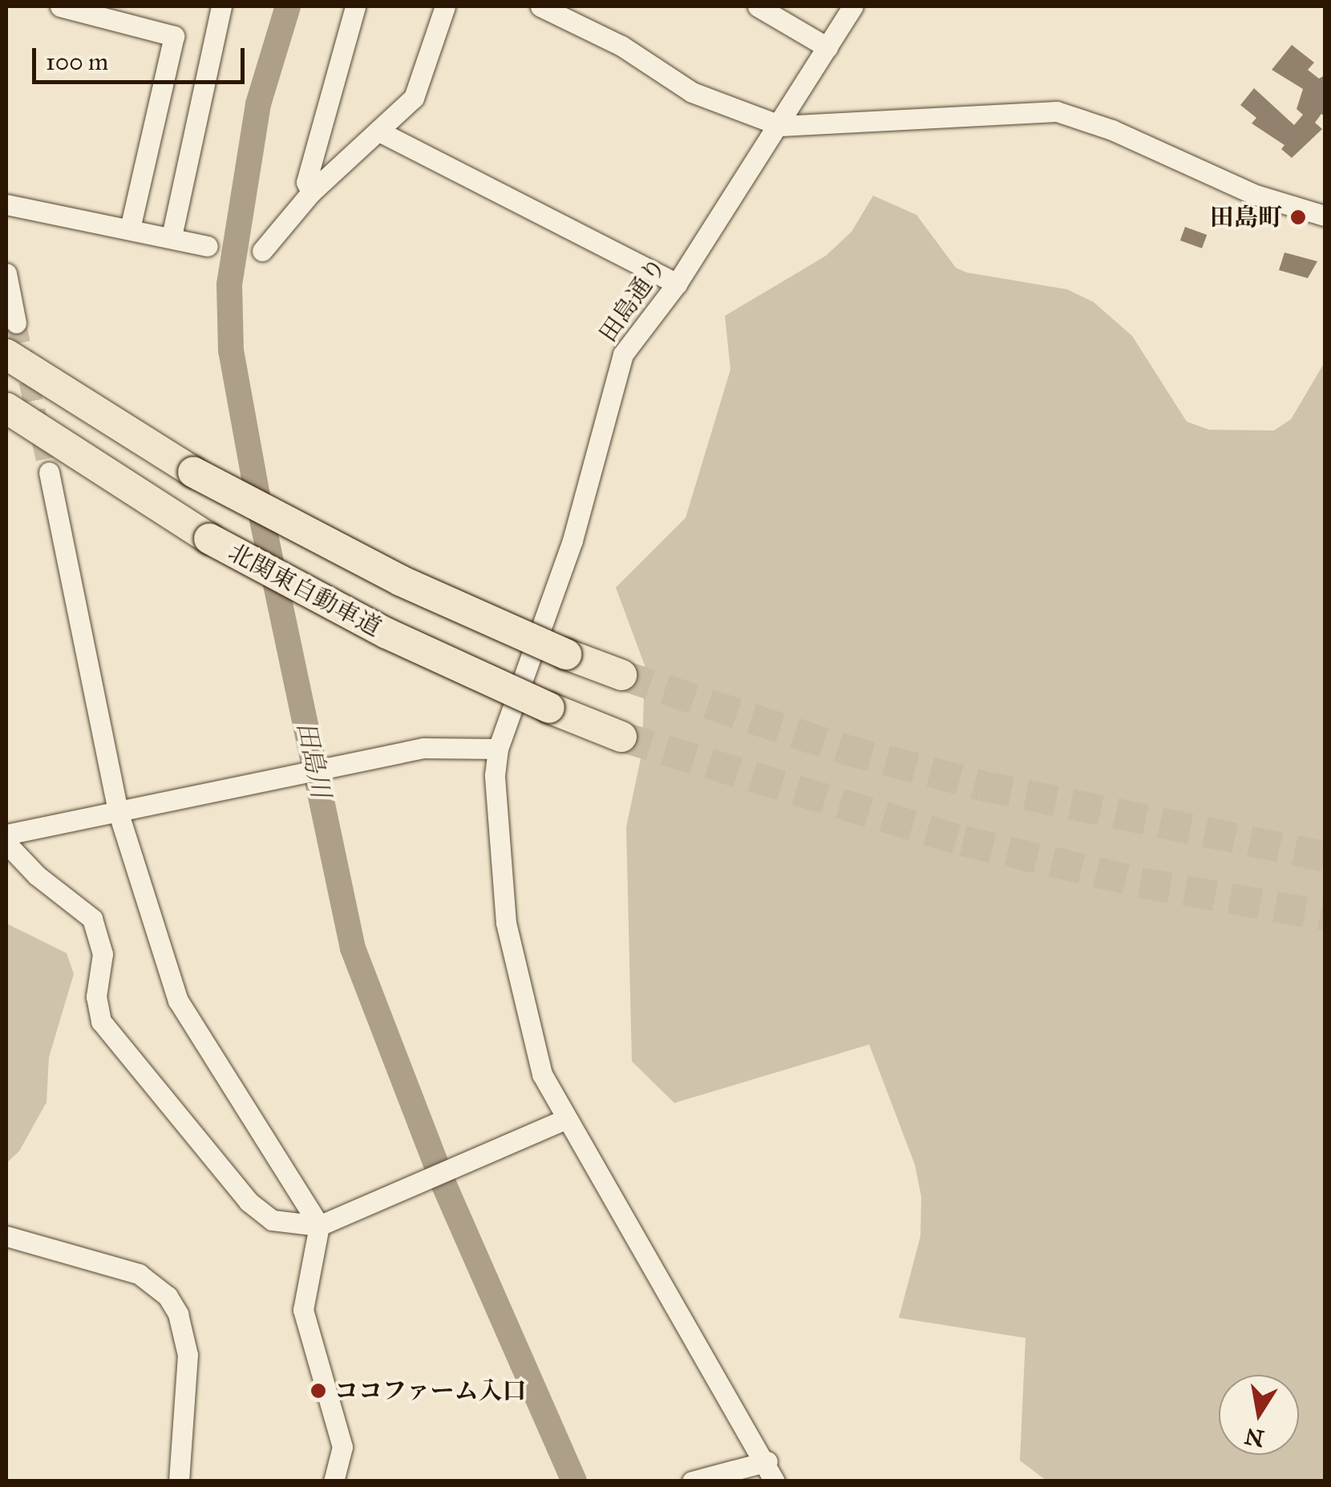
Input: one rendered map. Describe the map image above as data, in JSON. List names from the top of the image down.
{
  "streets": {
    "highway": ["北関東自動車道"],
    "street": ["田島通り"]
  },
  "water": ["田島川"],
  "places": ["田島町", "ココファーム入口"],
  "scale_bar": "100 m",
  "north": "bottom"
}
